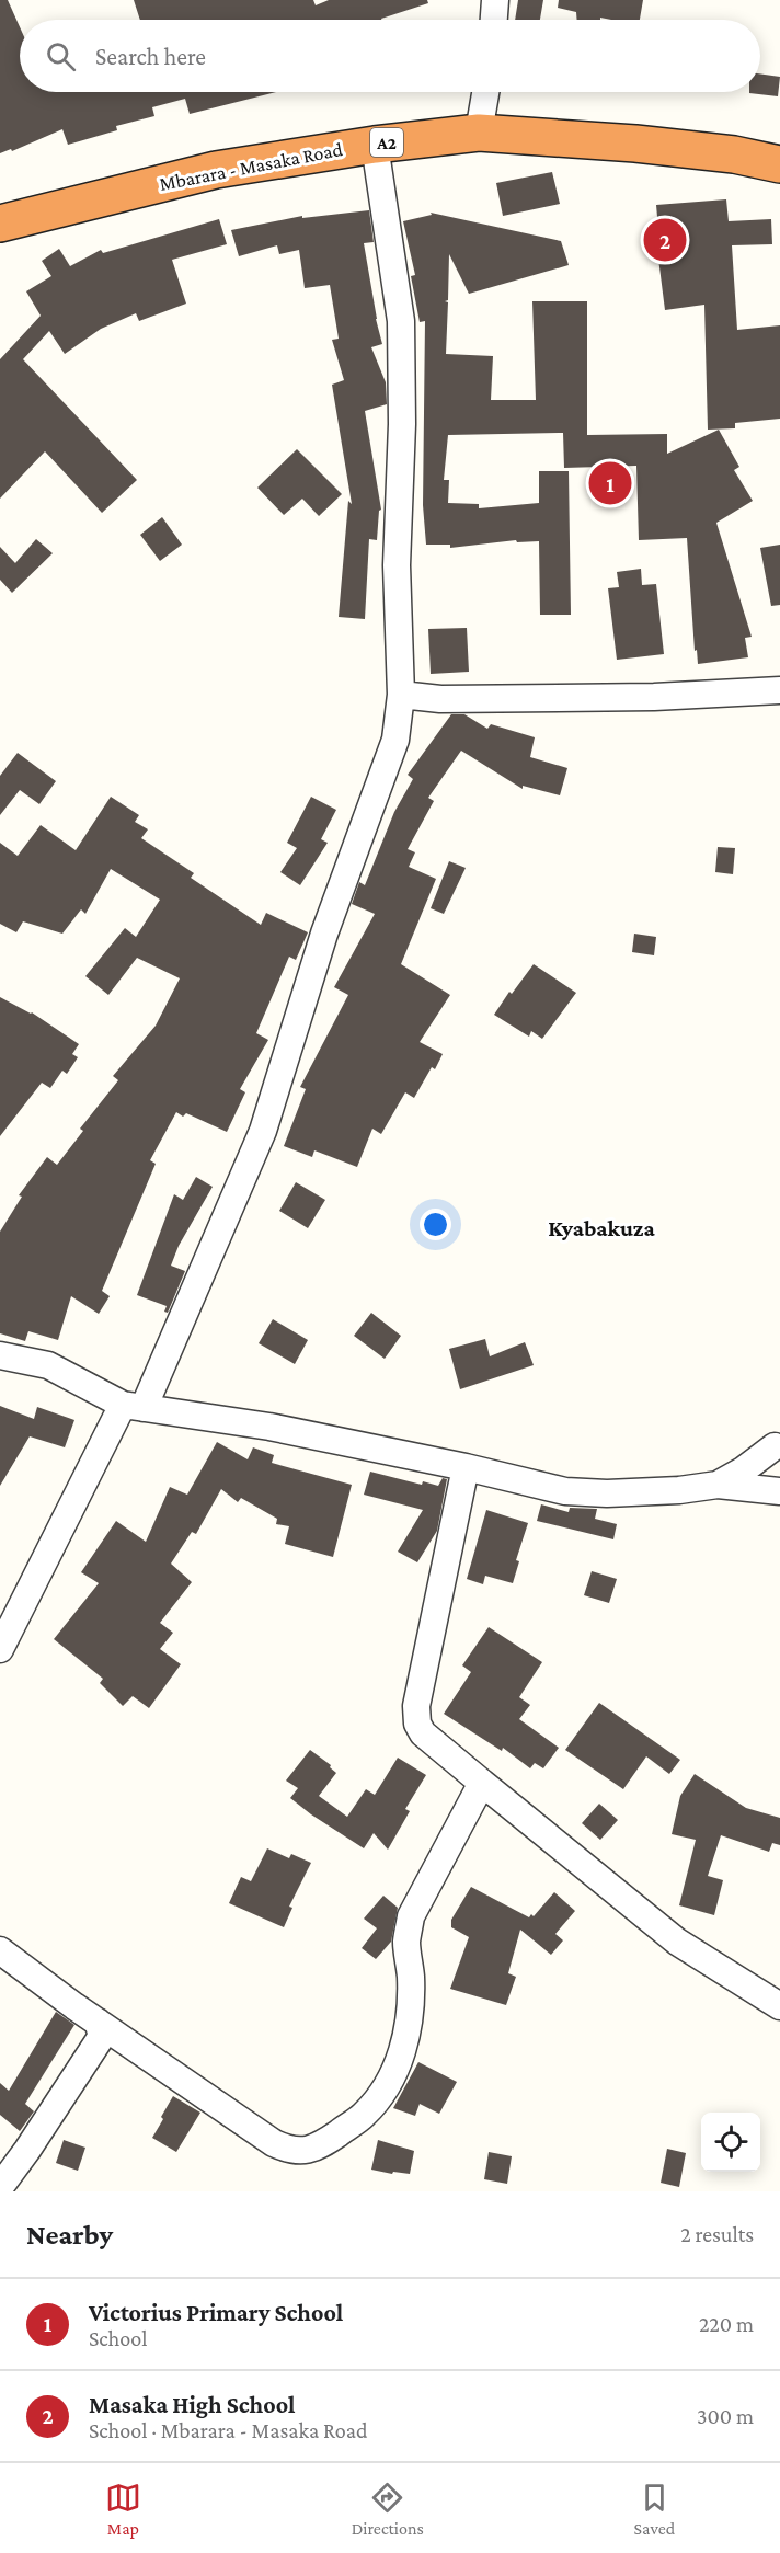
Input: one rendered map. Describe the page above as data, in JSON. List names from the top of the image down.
{
  "streets": {
    "highway": ["A2", "Mbarara - Masaka Road"]
  },
  "districts": ["Kyabakuza"],
  "page": {
    "search": "Search here",
    "pins": ["2", "1"],
    "heading": ["Nearby", "2 results"],
    "list": [
      {
        "mark": "1",
        "name": "Victorius Primary School",
        "note": "School",
        "value": "220 m"
      },
      {
        "mark": "2",
        "name": "Masaka High School",
        "note": "School · Mbarara - Masaka Road",
        "value": "300 m"
      }
    ],
    "nav": ["Map", "Directions", "Saved"]
  }
}
